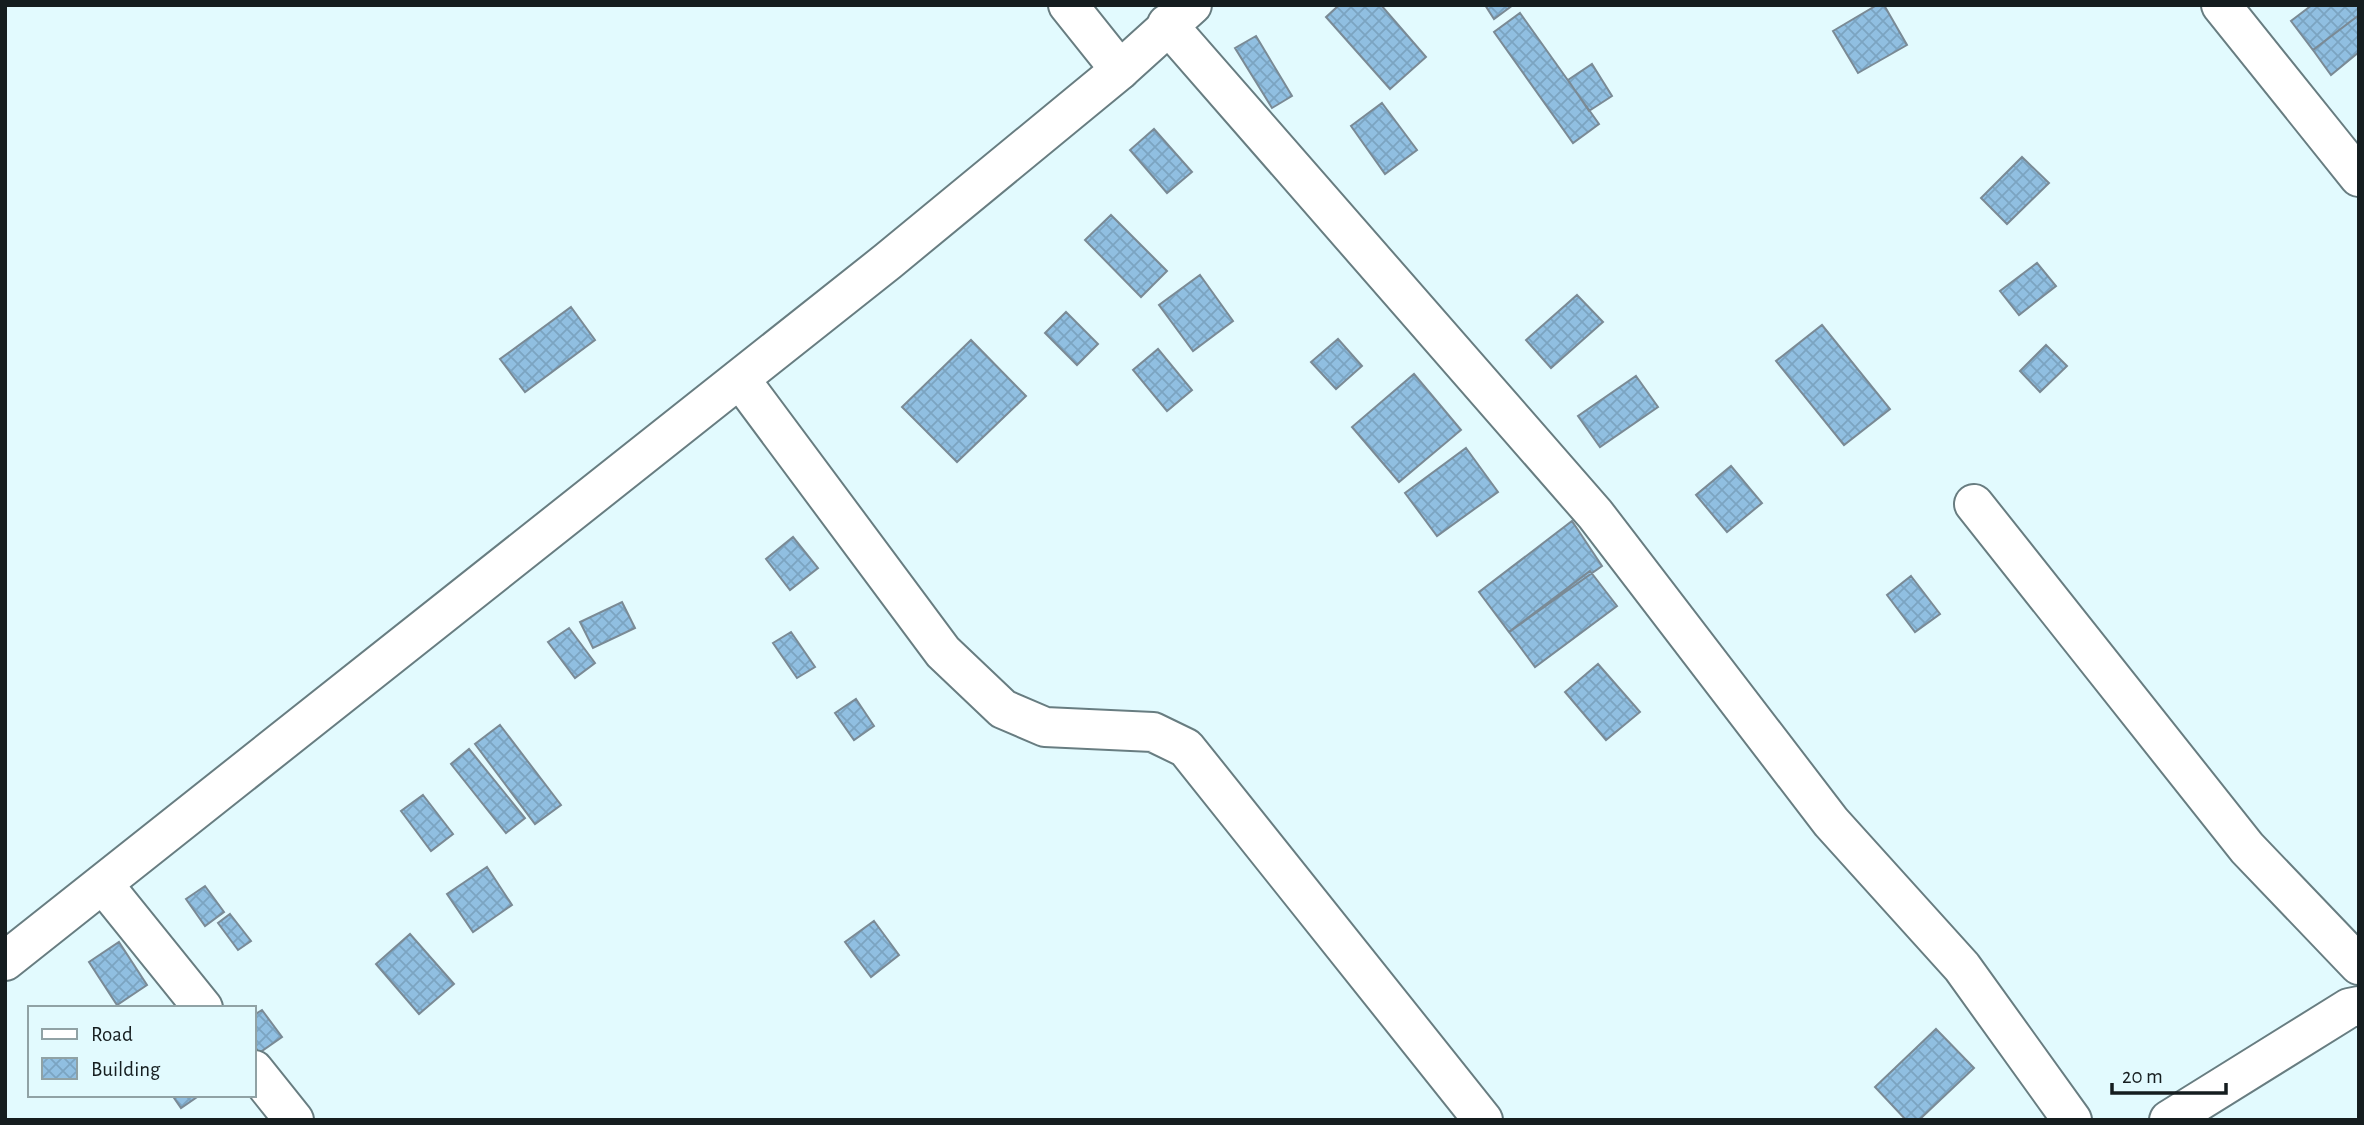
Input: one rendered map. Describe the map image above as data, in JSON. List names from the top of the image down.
{
  "legend": ["Road", "Building"],
  "scale_bar": "20 m"
}
